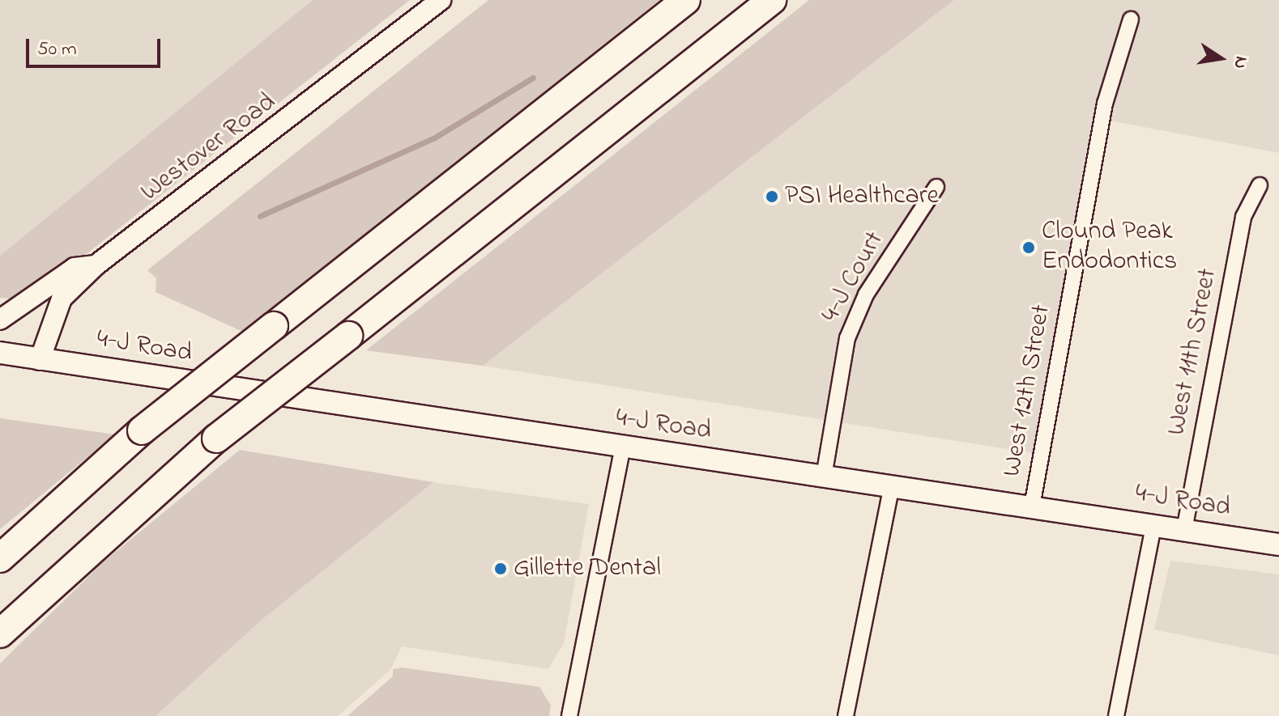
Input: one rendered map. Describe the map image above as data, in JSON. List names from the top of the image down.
{
  "streets": {
    "main road": ["4-J Road"],
    "street": [
      "Westover Road",
      "4-J Court",
      "West 11th Street",
      "West 12th Street"
    ]
  },
  "crossings": [
    ["Westover Road", "4-J Road"],
    ["4-J Court", "4-J Road"],
    ["4-J Road", "West 11th Street"],
    ["4-J Road", "West 12th Street"]
  ],
  "places": ["PSI Healthcare", "Clound Peak Endodontics", "Gillette Dental"],
  "scale_bar": "50 m",
  "north": "right"
}
